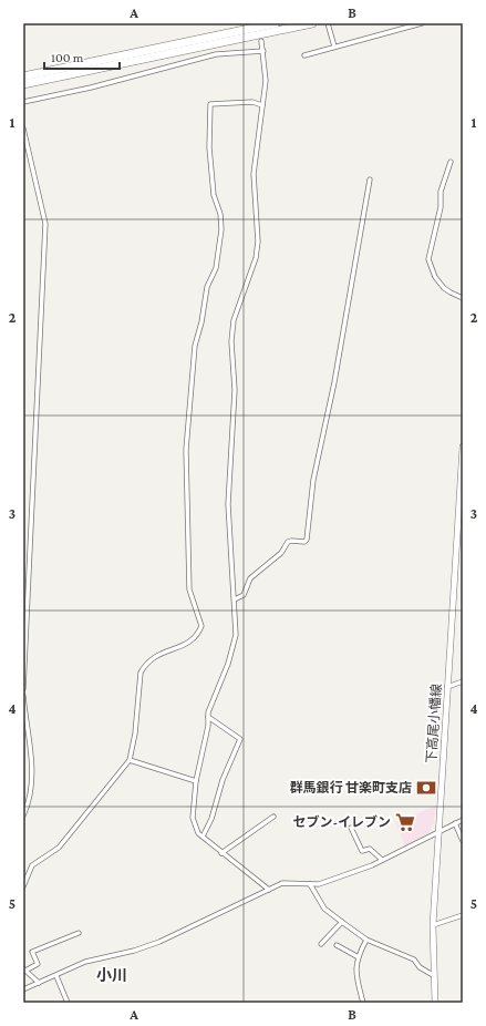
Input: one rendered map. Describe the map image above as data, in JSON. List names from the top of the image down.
{
  "streets": {
    "main road": ["下高尾小幡線"]
  },
  "districts": ["小川"],
  "places": {
    "bank": ["群馬銀行 甘楽町支店"],
    "supermarket": ["セブン-イレブン"]
  },
  "scale_bar": "100 m",
  "grid": {
    "columns": ["A", "B"],
    "rows": [
      "1",
      "2",
      "3",
      "4",
      "5"
    ]
  }
}
